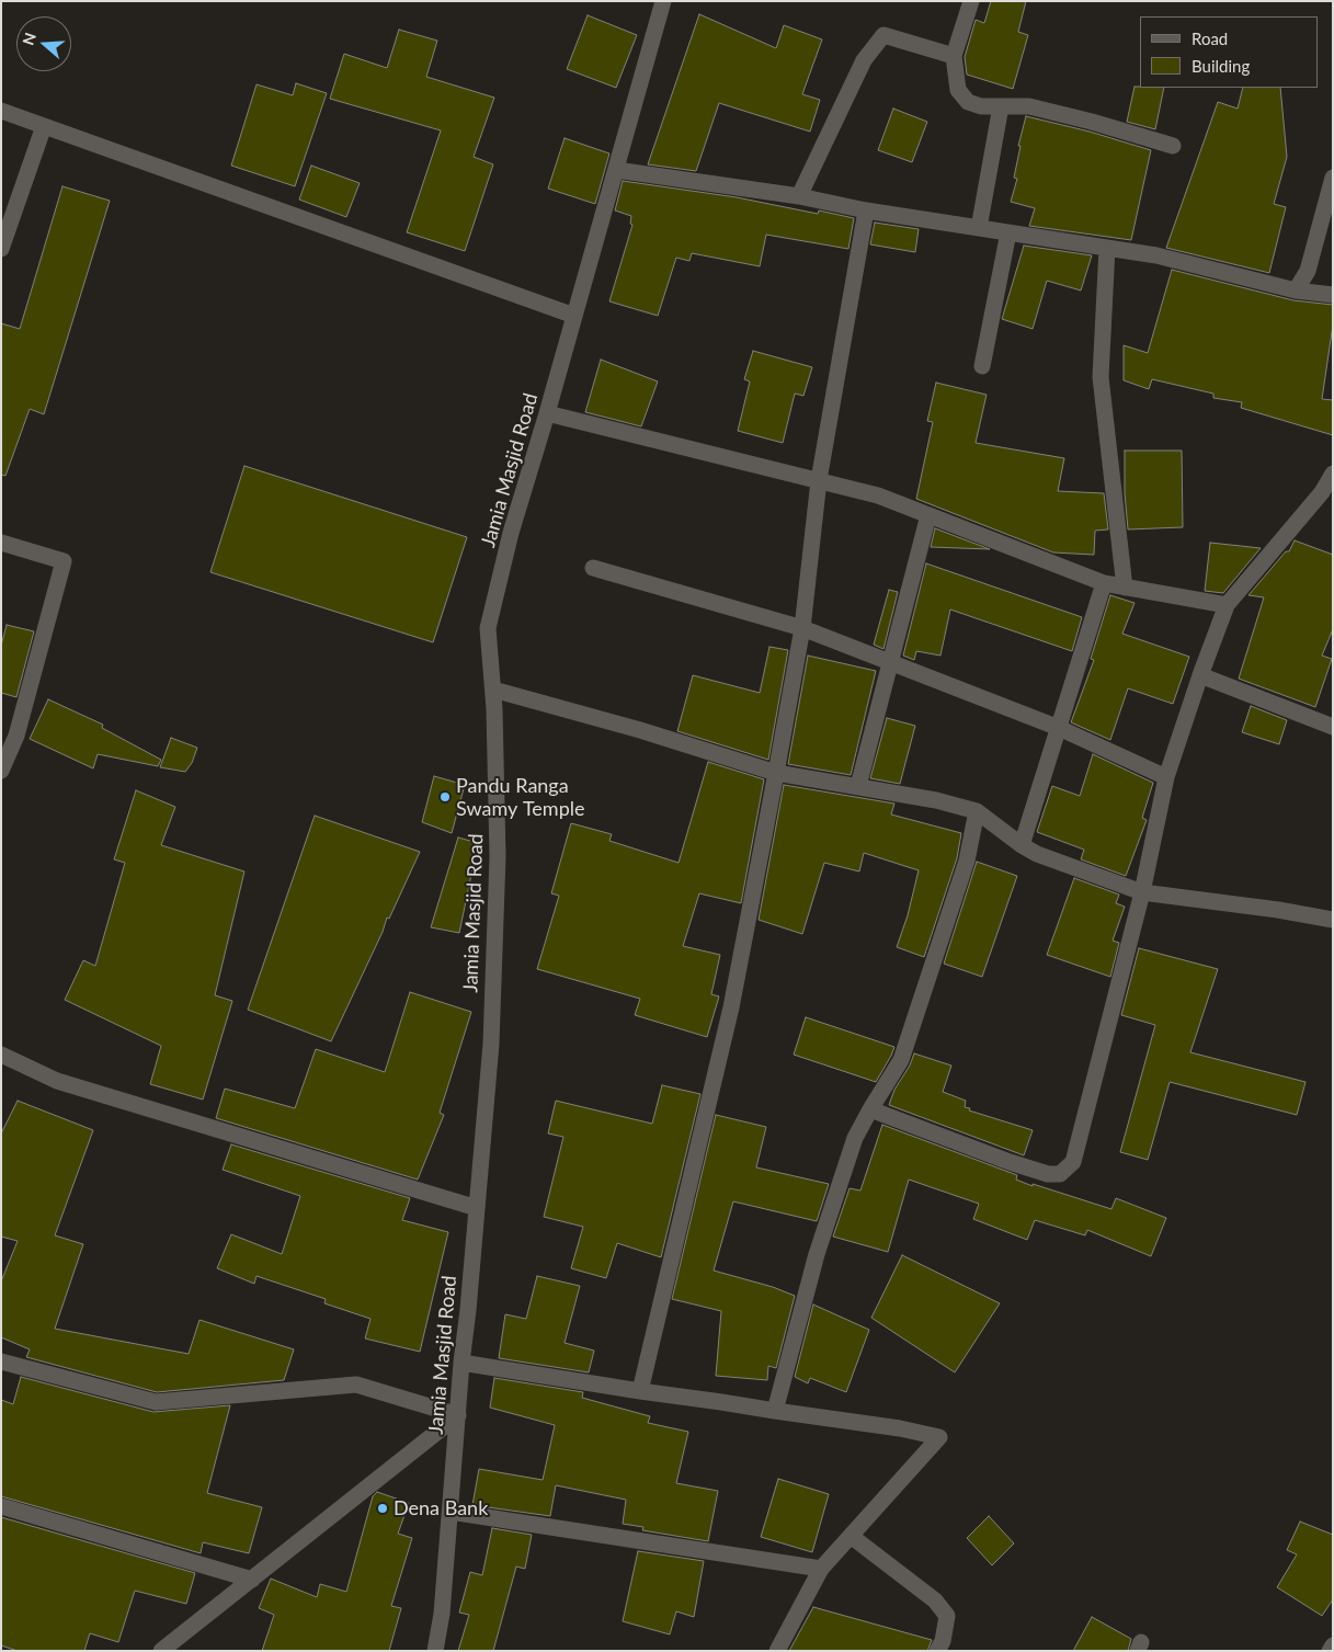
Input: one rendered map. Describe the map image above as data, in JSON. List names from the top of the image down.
{
  "streets": {
    "street": ["Jamia Masjid Road"]
  },
  "places": ["Pandu Ranga Swamy Temple", "Dena Bank"],
  "legend": ["Road", "Building"],
  "north": "left"
}
